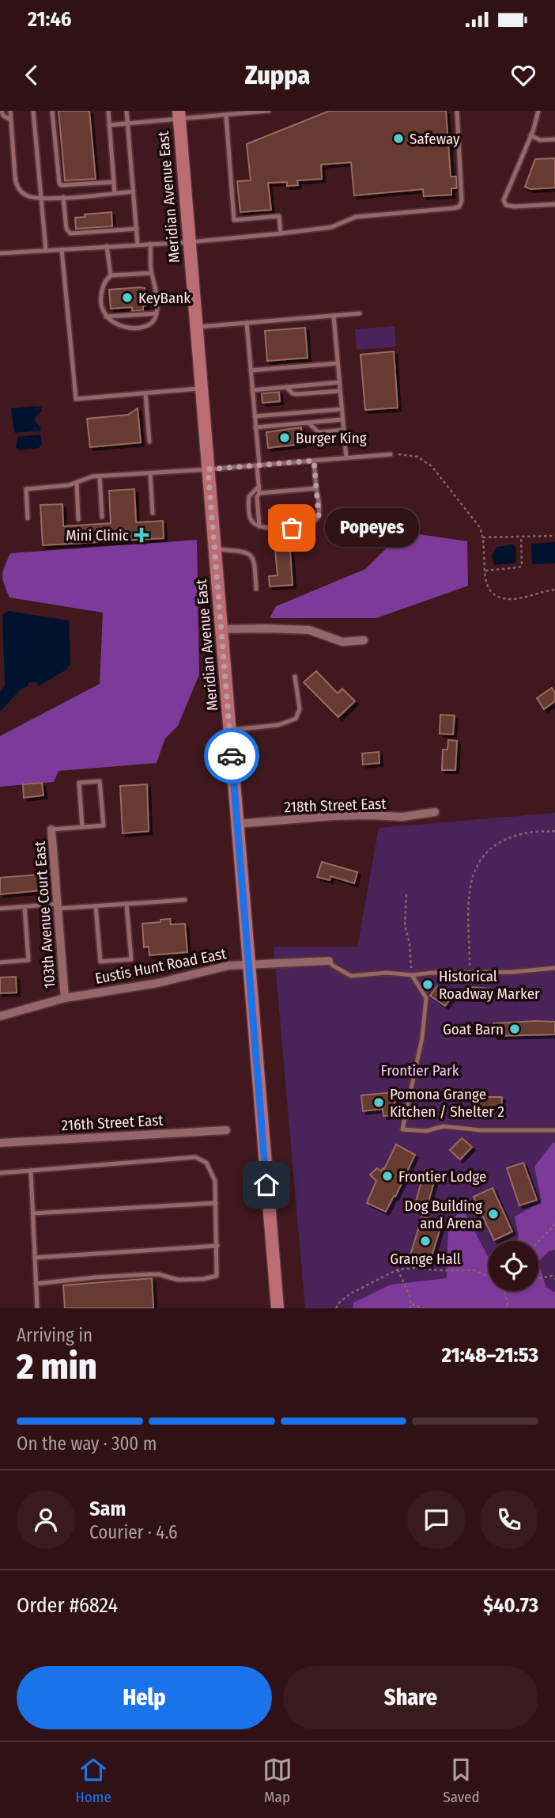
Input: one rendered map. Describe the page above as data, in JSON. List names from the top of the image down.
{
  "streets": {
    "main road": ["Meridian Avenue East"],
    "street": [
      "218th Street East",
      "103th Avenue Court East",
      "Eustis Hunt Road East",
      "216th Street East"
    ]
  },
  "crossings": [
    ["Meridian Avenue East", "218th Street East"],
    ["Meridian Avenue East", "Eustis Hunt Road East"],
    ["103th Avenue Court East", "Eustis Hunt Road East"]
  ],
  "parks": ["Frontier Park"],
  "places": {
    "other": [
      "Safeway",
      "KeyBank",
      "Burger King",
      "Popeyes",
      "Historical Roadway Marker",
      "Goat Barn",
      "Pomona Grange Kitchen / Shelter 2",
      "Frontier Lodge",
      "Dog Building and Arena",
      "Grange Hall"
    ],
    "health": ["Mini Clinic"]
  },
  "page": {
    "status": "21:46",
    "header": "Zuppa",
    "bubble": "Popeyes",
    "heading": ["2 min", "Arriving in", "21:48–21:53"],
    "panel": [
      "Sam",
      "Courier · 4.6",
      "Order #6824",
      "$40.73"
    ],
    "bar": "On the way · 300 m",
    "buttons": ["Help", "Share"],
    "tabs": ["Home", "Map", "Saved"]
  }
}
